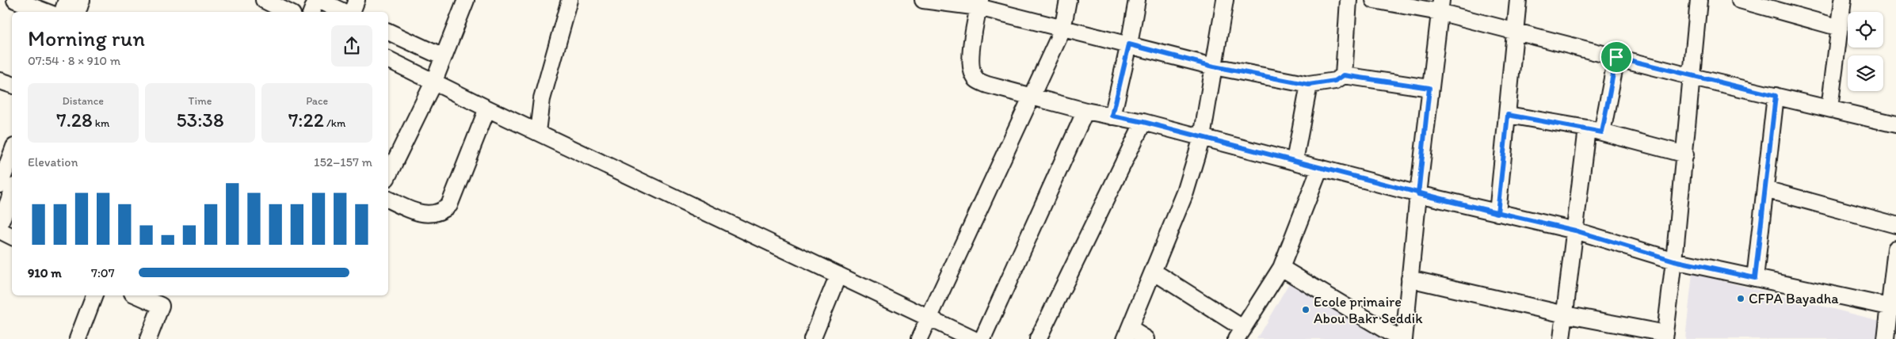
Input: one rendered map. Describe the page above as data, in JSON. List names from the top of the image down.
{
  "places": ["CFPA Bayadha", "Ecole primaire Abou Bakr Seddik"],
  "page": {
    "heading": ["Morning run", "07:54 · 8 × 910 m"],
    "stats": [
      ["Distance", "7.28 km"],
      ["Time", "53:38"],
      ["Pace", "7:22 /km"]
    ],
    "chart": ["Elevation", "152–157 m"],
    "list": [
      {
        "name": "910 m",
        "note": "7:07"
      }
    ]
  }
}
